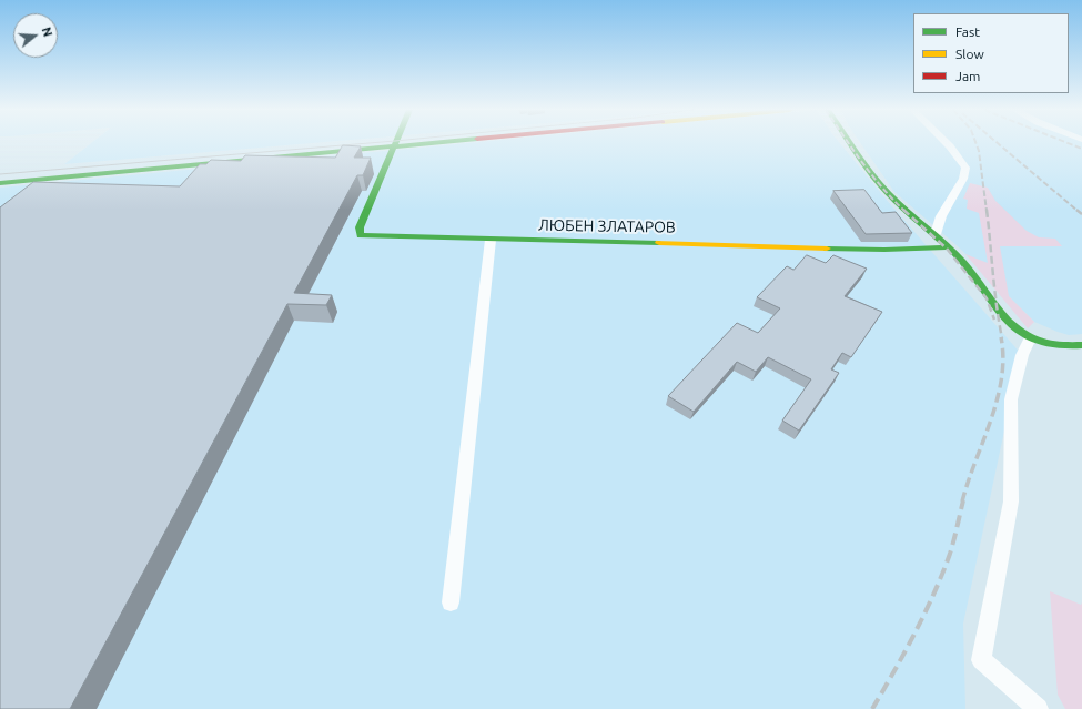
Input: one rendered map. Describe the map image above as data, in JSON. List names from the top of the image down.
{
  "streets": {
    "street": ["ЛЮБЕН ЗЛАТАРОВ"]
  },
  "legend": ["Fast", "Slow", "Jam"],
  "north": "right"
}
